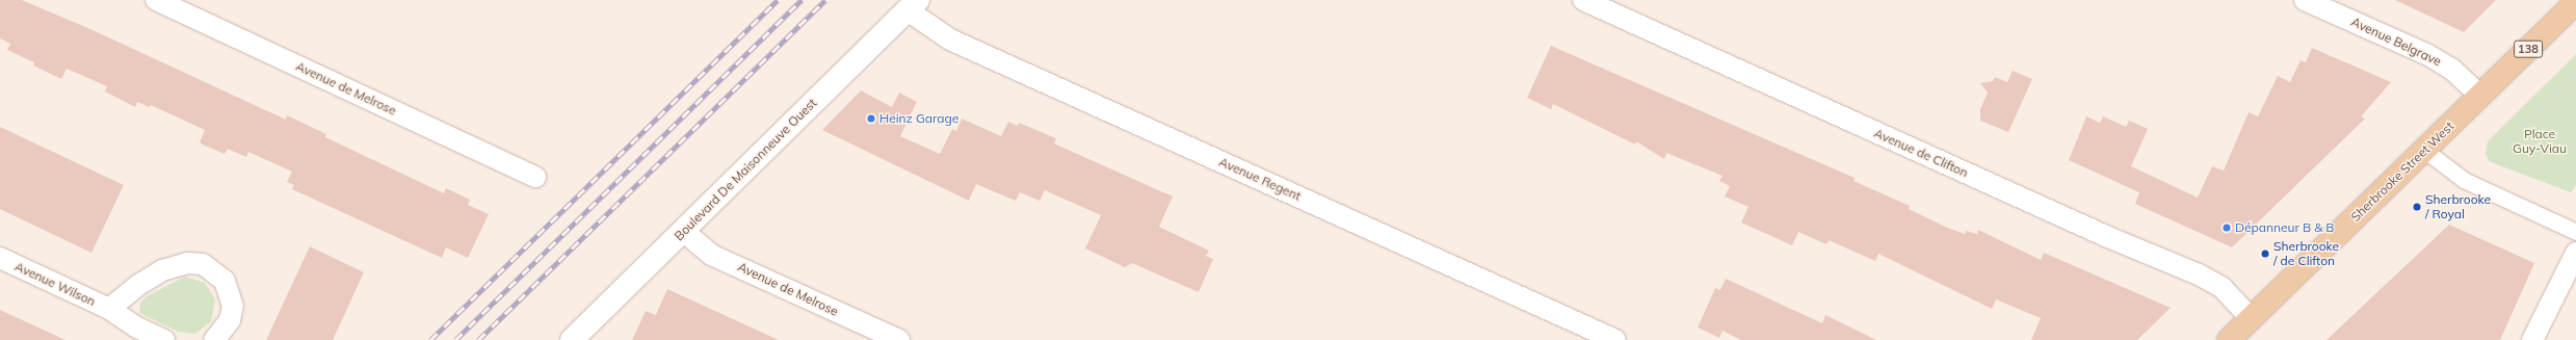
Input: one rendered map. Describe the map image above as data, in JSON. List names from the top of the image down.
{
  "streets": {
    "main road": ["138", "Sherbrooke Street West"],
    "street": [
      "Avenue Belgrave",
      "Avenue de Melrose",
      "Avenue de Clifton",
      "Boulevard De Maisonneuve Ouest",
      "Avenue Regent",
      "Avenue Wilson"
    ]
  },
  "crossings": [
    ["Avenue Belgrave", "Sherbrooke Street West"],
    ["Avenue de Melrose", "Boulevard De Maisonneuve Ouest"],
    ["Avenue de Clifton", "Sherbrooke Street West"],
    ["Boulevard De Maisonneuve Ouest", "Avenue Regent"]
  ],
  "parks": ["Place Guy-Viau"],
  "places": [
    "Heinz Garage",
    "Sherbrooke / Royal",
    "Dépanneur B & B",
    "Sherbrooke / de Clifton"
  ]
}
